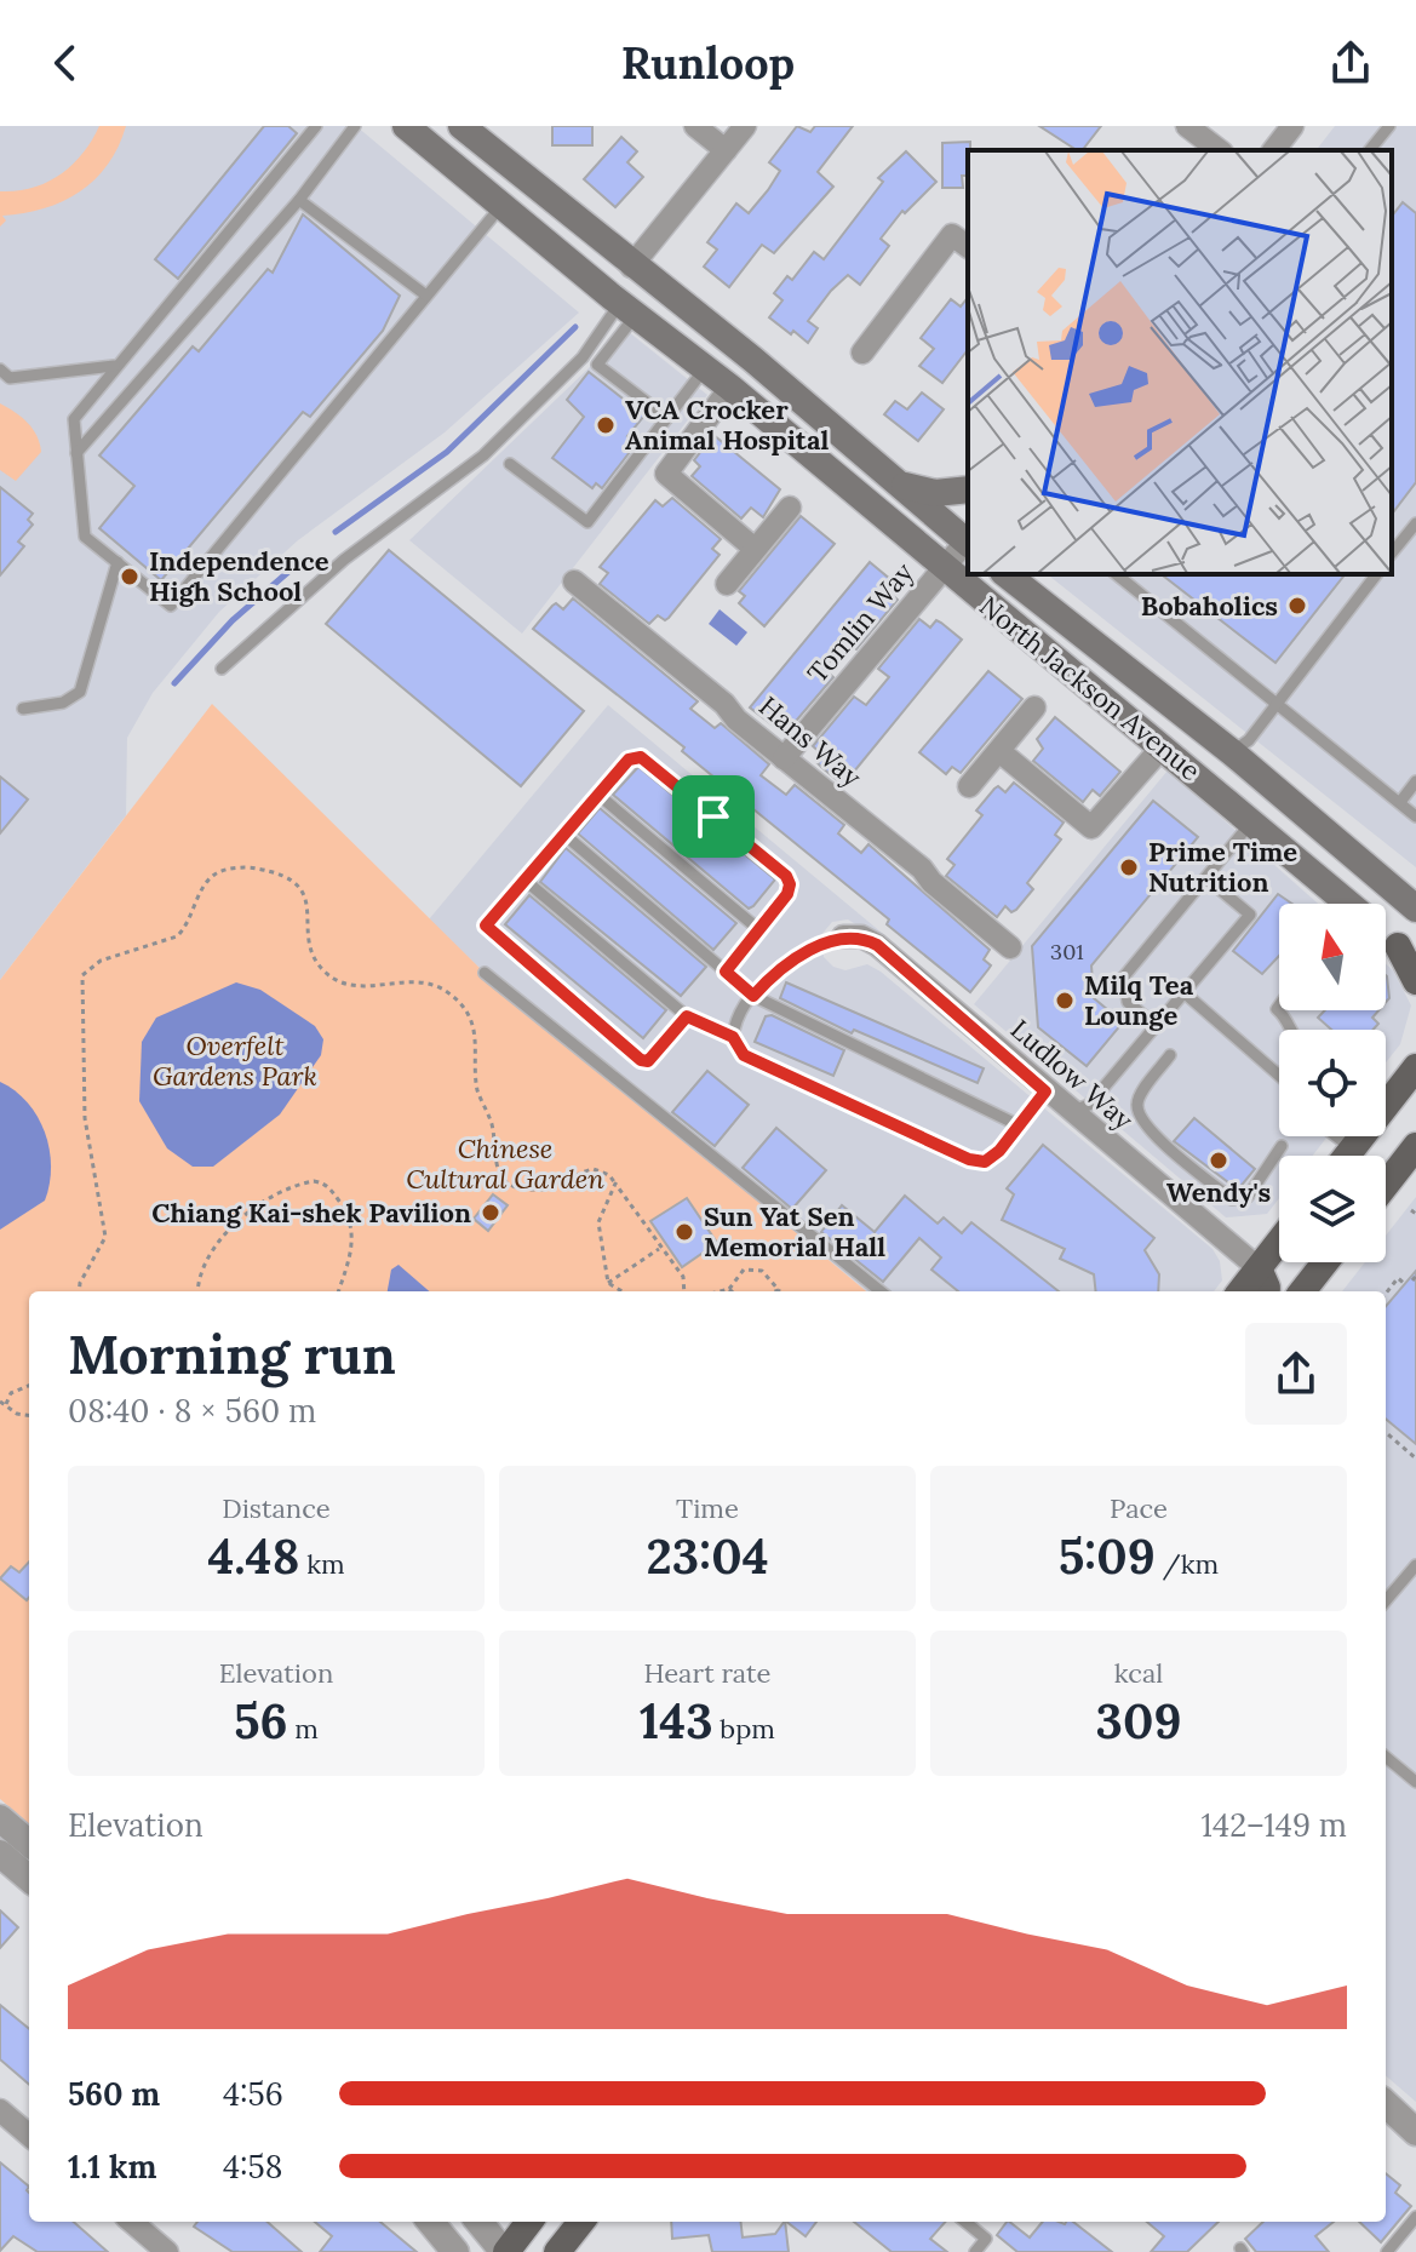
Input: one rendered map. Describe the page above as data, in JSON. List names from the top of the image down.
{
  "streets": {
    "main road": ["North Jackson Avenue"],
    "street": ["Tomlin Way", "Hans Way", "Ludlow Way"]
  },
  "crossings": [
    ["Tomlin Way", "North Jackson Avenue"],
    ["Tomlin Way", "Hans Way"]
  ],
  "parks": ["Overfelt Gardens Park", "Chinese Cultural Garden"],
  "places": [
    "VCA Crocker Animal Hospital",
    "Independence High School",
    "Bobaholics",
    "Prime Time Nutrition",
    "Milq Tea Lounge",
    "Wendy's",
    "Chiang Kai-shek Pavilion",
    "Sun Yat Sen Memorial Hall"
  ],
  "house_numbers": ["301"],
  "north": "top",
  "page": {
    "header": "Runloop",
    "heading": ["Morning run", "08:40 · 8 × 560 m"],
    "stats": [
      ["Distance", "4.48 km"],
      ["Time", "23:04"],
      ["Pace", "5:09 /km"],
      ["Elevation", "56 m"],
      ["Heart rate", "143 bpm"],
      ["kcal", "309"]
    ],
    "chart": ["Elevation", "142–149 m"],
    "list": [
      {
        "name": "560 m",
        "note": "4:56"
      },
      {
        "name": "1.1 km",
        "note": "4:58"
      }
    ]
  }
}
